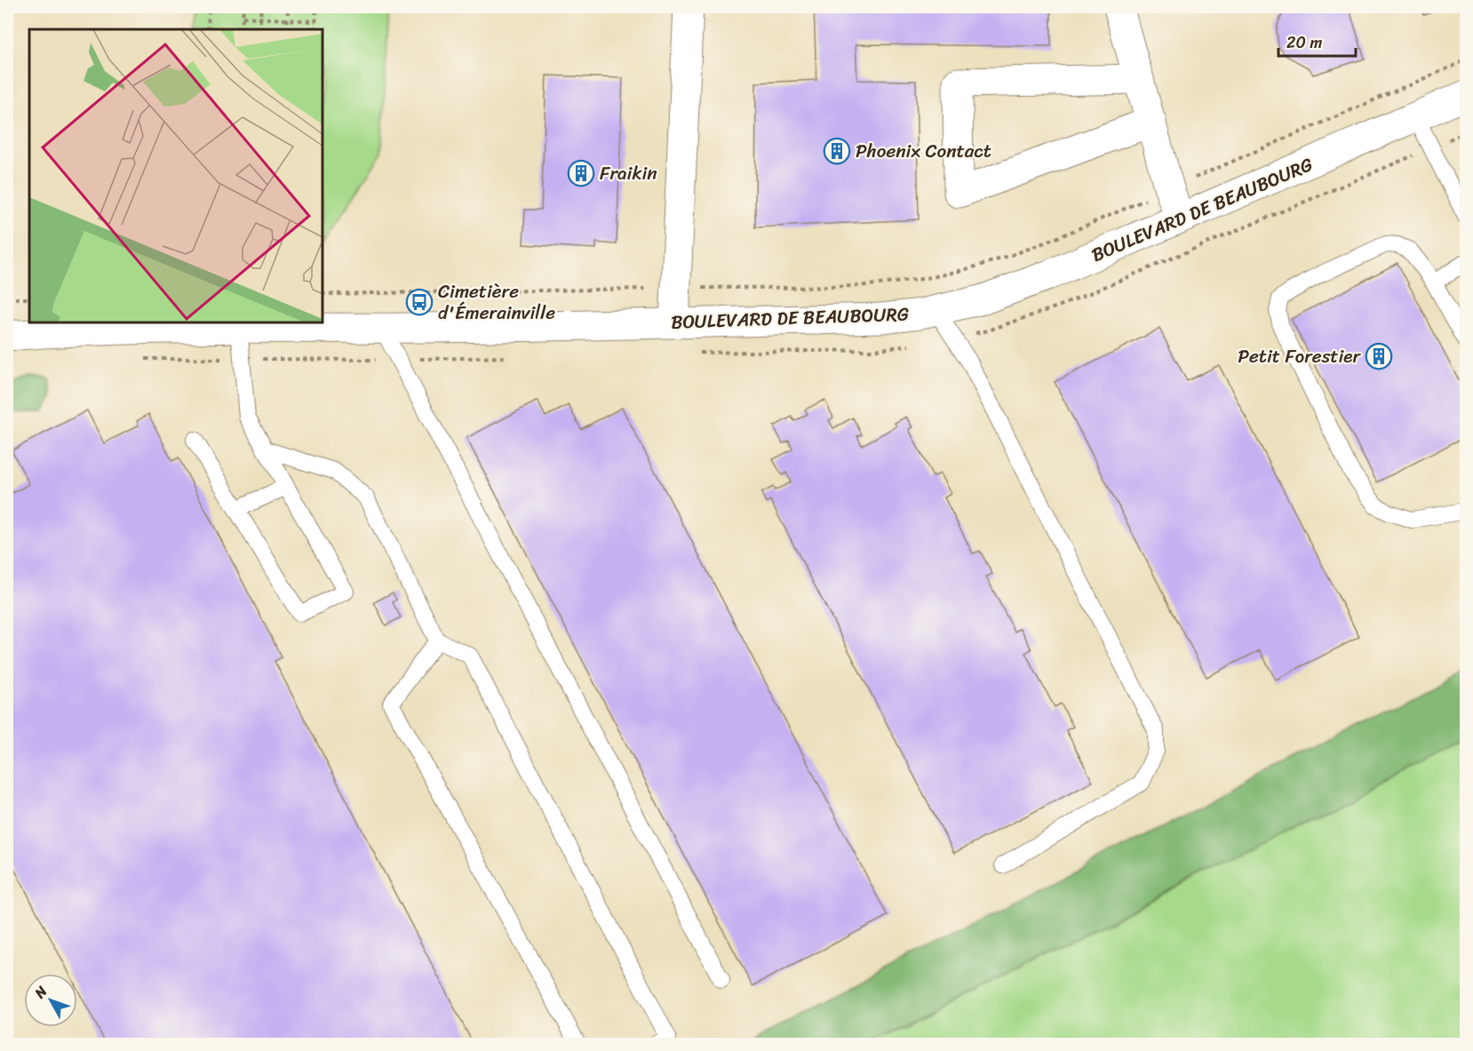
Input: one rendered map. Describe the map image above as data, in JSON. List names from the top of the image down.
{
  "streets": {
    "main road": ["BOULEVARD DE BEAUBOURG"]
  },
  "places": {
    "building": ["Phoenix Contact", "Fraikin", "Petit Forestier"],
    "bus stop": ["Cimetière d'Émerainville"]
  },
  "scale_bar": "20 m",
  "north": "top left"
}
